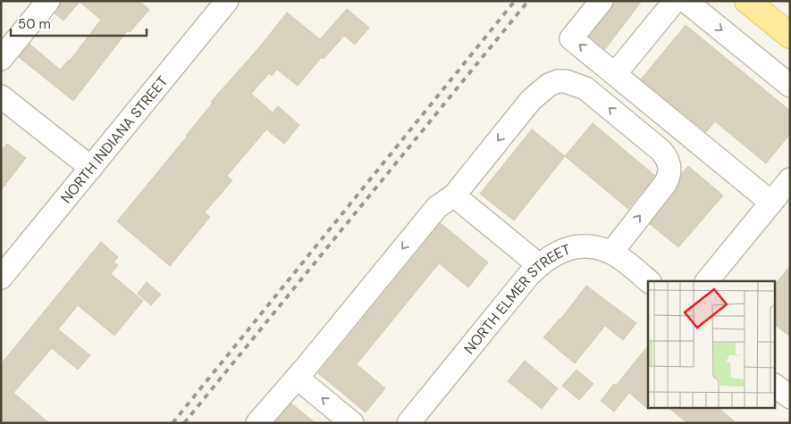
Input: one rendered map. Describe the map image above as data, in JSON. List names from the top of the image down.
{
  "streets": {
    "street": ["NORTH INDIANA STREET", "NORTH ELMER STREET"]
  },
  "scale_bar": "50 m"
}
